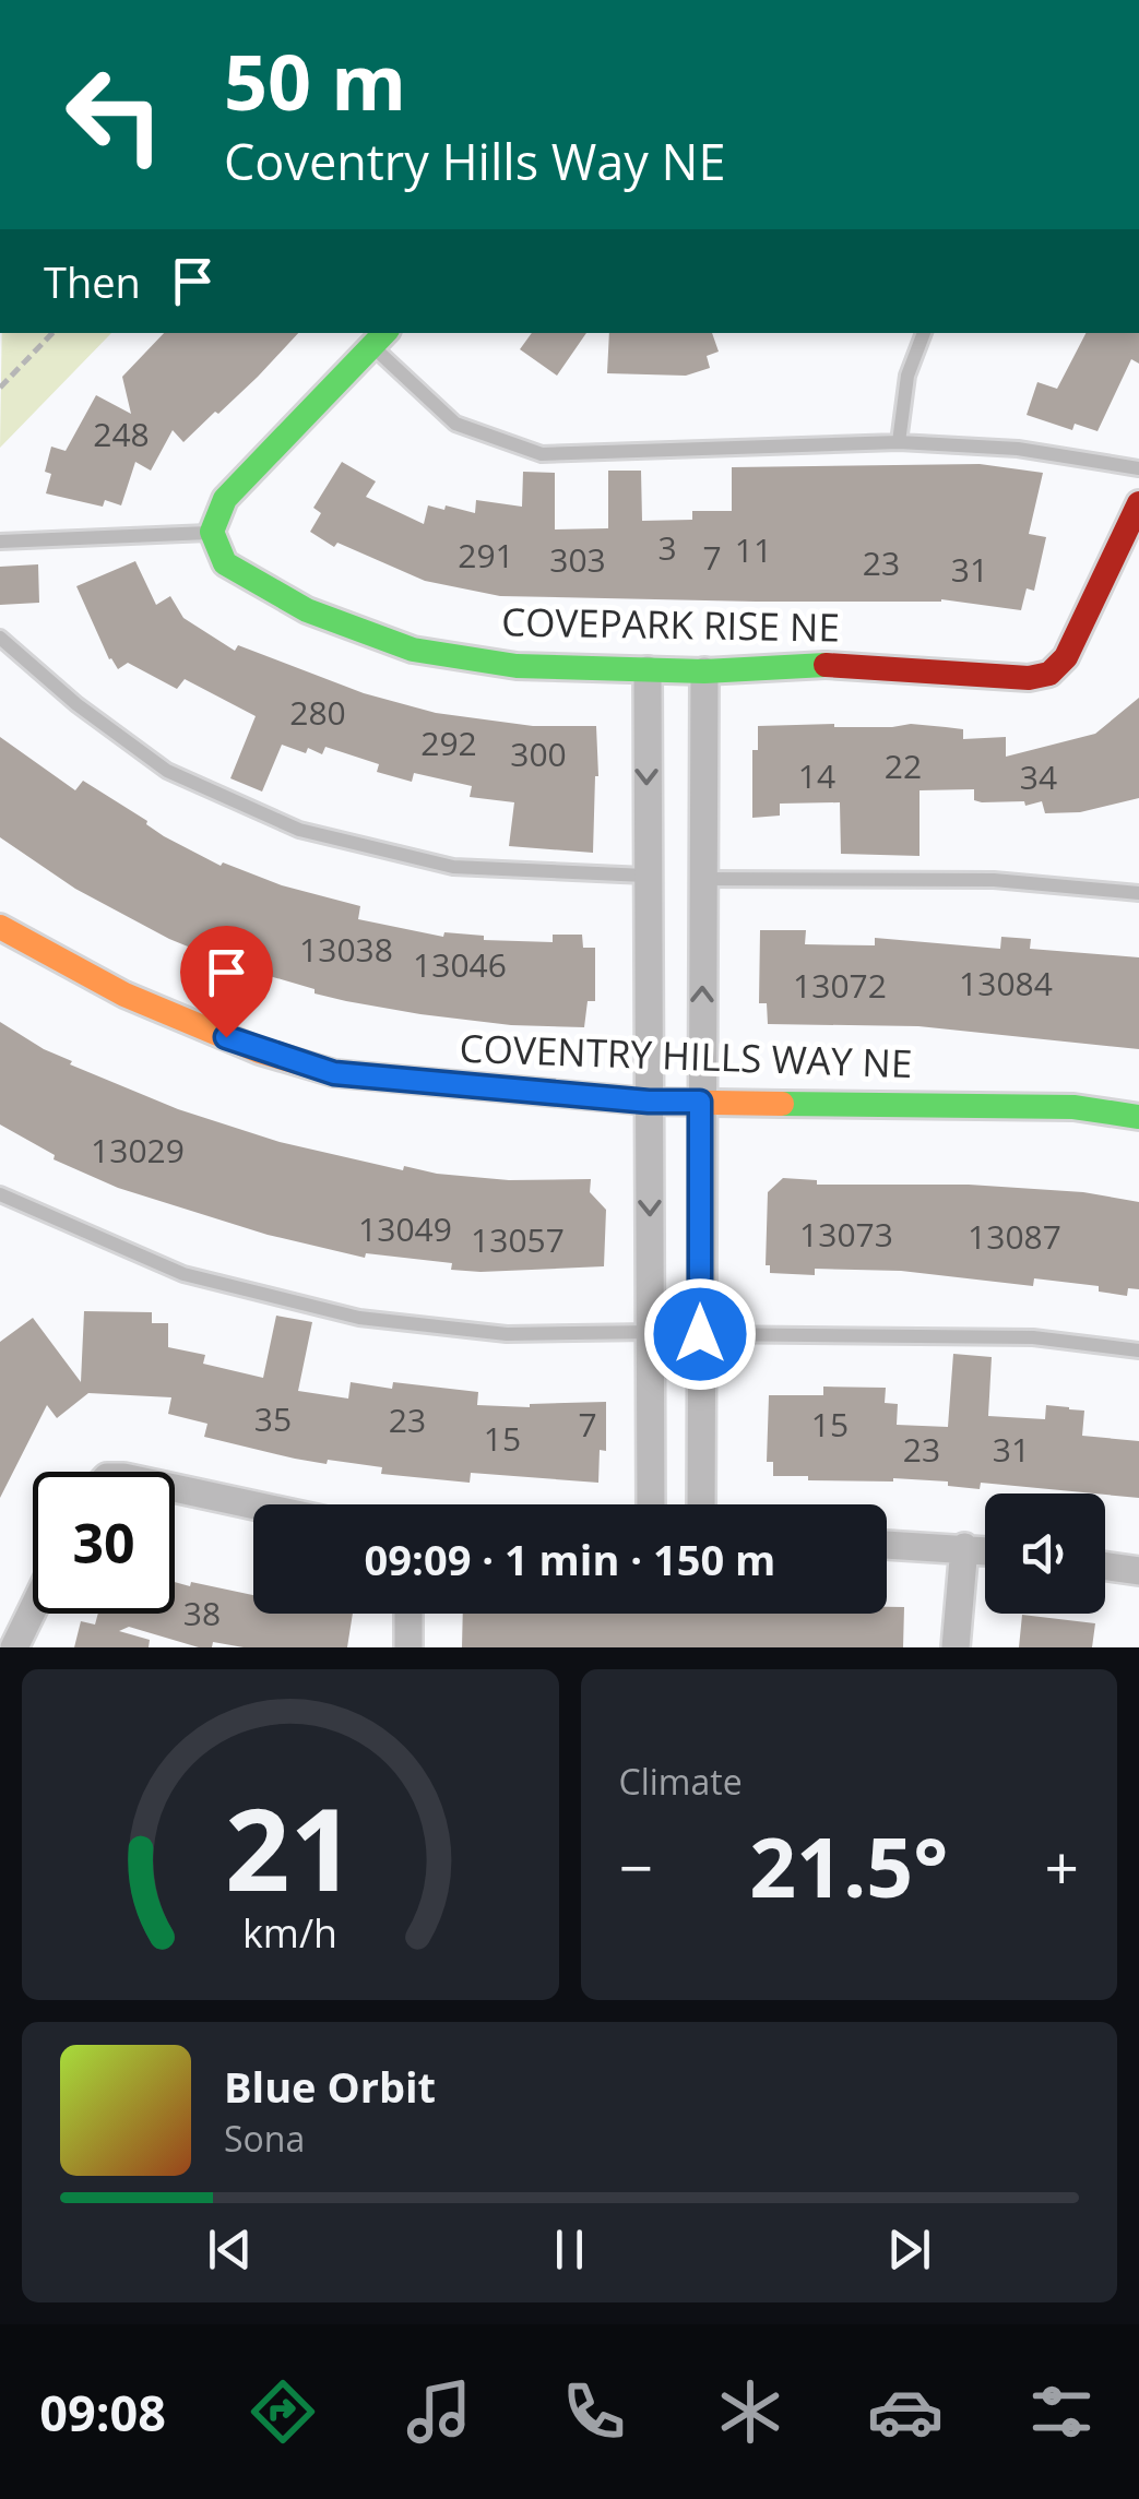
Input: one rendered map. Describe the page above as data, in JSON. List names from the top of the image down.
{
  "streets": {
    "street": ["COVEPARK RISE NE", "COVENTRY HILLS WAY NE"]
  },
  "house_numbers": [
    "248",
    "3",
    "11",
    "291",
    "7",
    "303",
    "23",
    "31",
    "280",
    "292",
    "300",
    "22",
    "14",
    "34",
    "13038",
    "13046",
    "13084",
    "13072",
    "13029",
    "13049",
    "13073",
    "13087",
    "13057",
    "35",
    "23",
    "7",
    "15",
    "15",
    "23",
    "31",
    "38"
  ],
  "page": {
    "turn": ["50 m", "Coventry Hills Way NE"],
    "then": "Then",
    "limit": "30",
    "trip": "09:09 · 1 min · 150 m",
    "tile": "Climate",
    "heat": ["−", "21.5°", "+"],
    "song": ["Blue Orbit", "Sona"],
    "tabs": "09:08",
    "gauge": ["21", "km/h"]
  }
}
